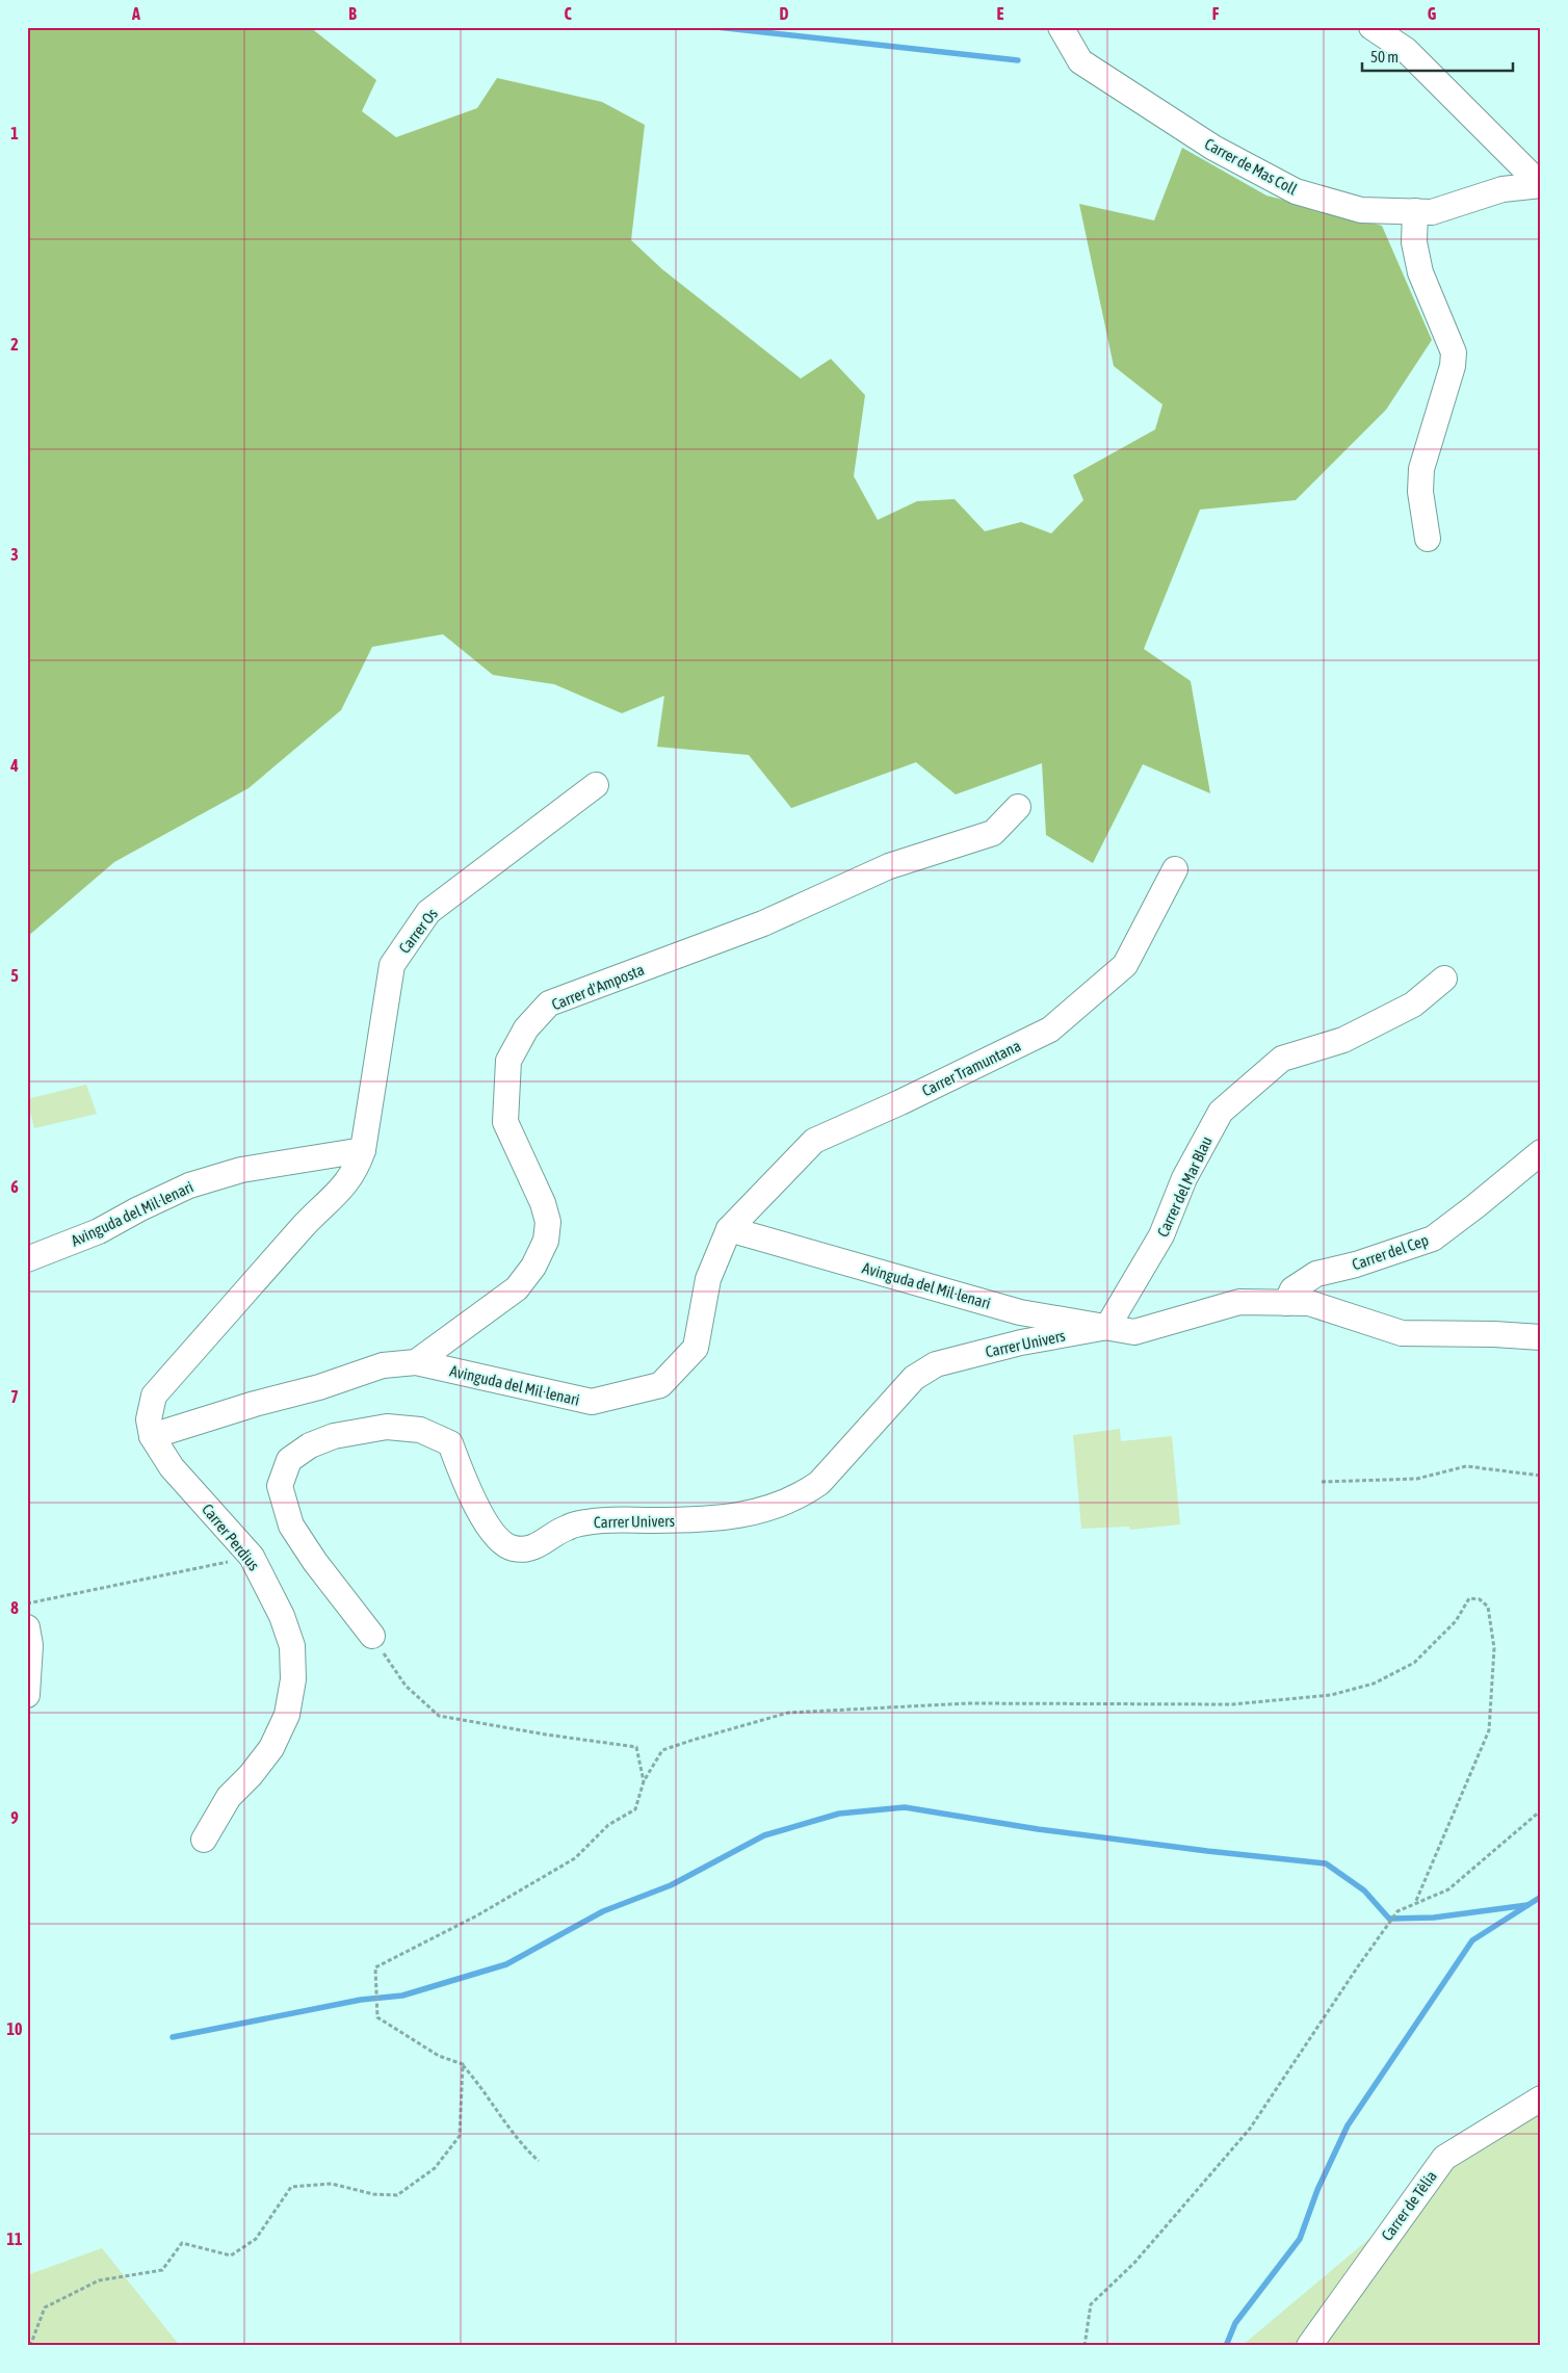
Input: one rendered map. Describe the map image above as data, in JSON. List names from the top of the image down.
{
  "streets": {
    "street": [
      "Carrer de Mas Coll",
      "Carrer Os",
      "Carrer d'Amposta",
      "Carrer Tramuntana",
      "Carrer del Mar Blau",
      "Avinguda del Mil·lenari",
      "Carrer del Cep",
      "Carrer Univers",
      "Carrer Perdius",
      "Carrer de Tèlia"
    ]
  },
  "crossings": [
    ["Carrer Os", "Avinguda del Mil·lenari"],
    ["Carrer d'Amposta", "Avinguda del Mil·lenari"],
    ["Carrer Tramuntana", "Avinguda del Mil·lenari"],
    ["Carrer del Mar Blau", "Avinguda del Mil·lenari"],
    ["Carrer del Mar Blau", "Carrer Univers"],
    ["Avinguda del Mil·lenari", "Carrer del Cep"],
    ["Avinguda del Mil·lenari", "Carrer Univers"],
    ["Avinguda del Mil·lenari", "Carrer Perdius"]
  ],
  "scale_bar": "50 m",
  "grid": {
    "columns": [
      "A",
      "B",
      "C",
      "D",
      "E",
      "F",
      "G"
    ],
    "rows": [
      "1",
      "2",
      "3",
      "4",
      "5",
      "6",
      "7",
      "8",
      "9",
      "10",
      "11"
    ]
  }
}
